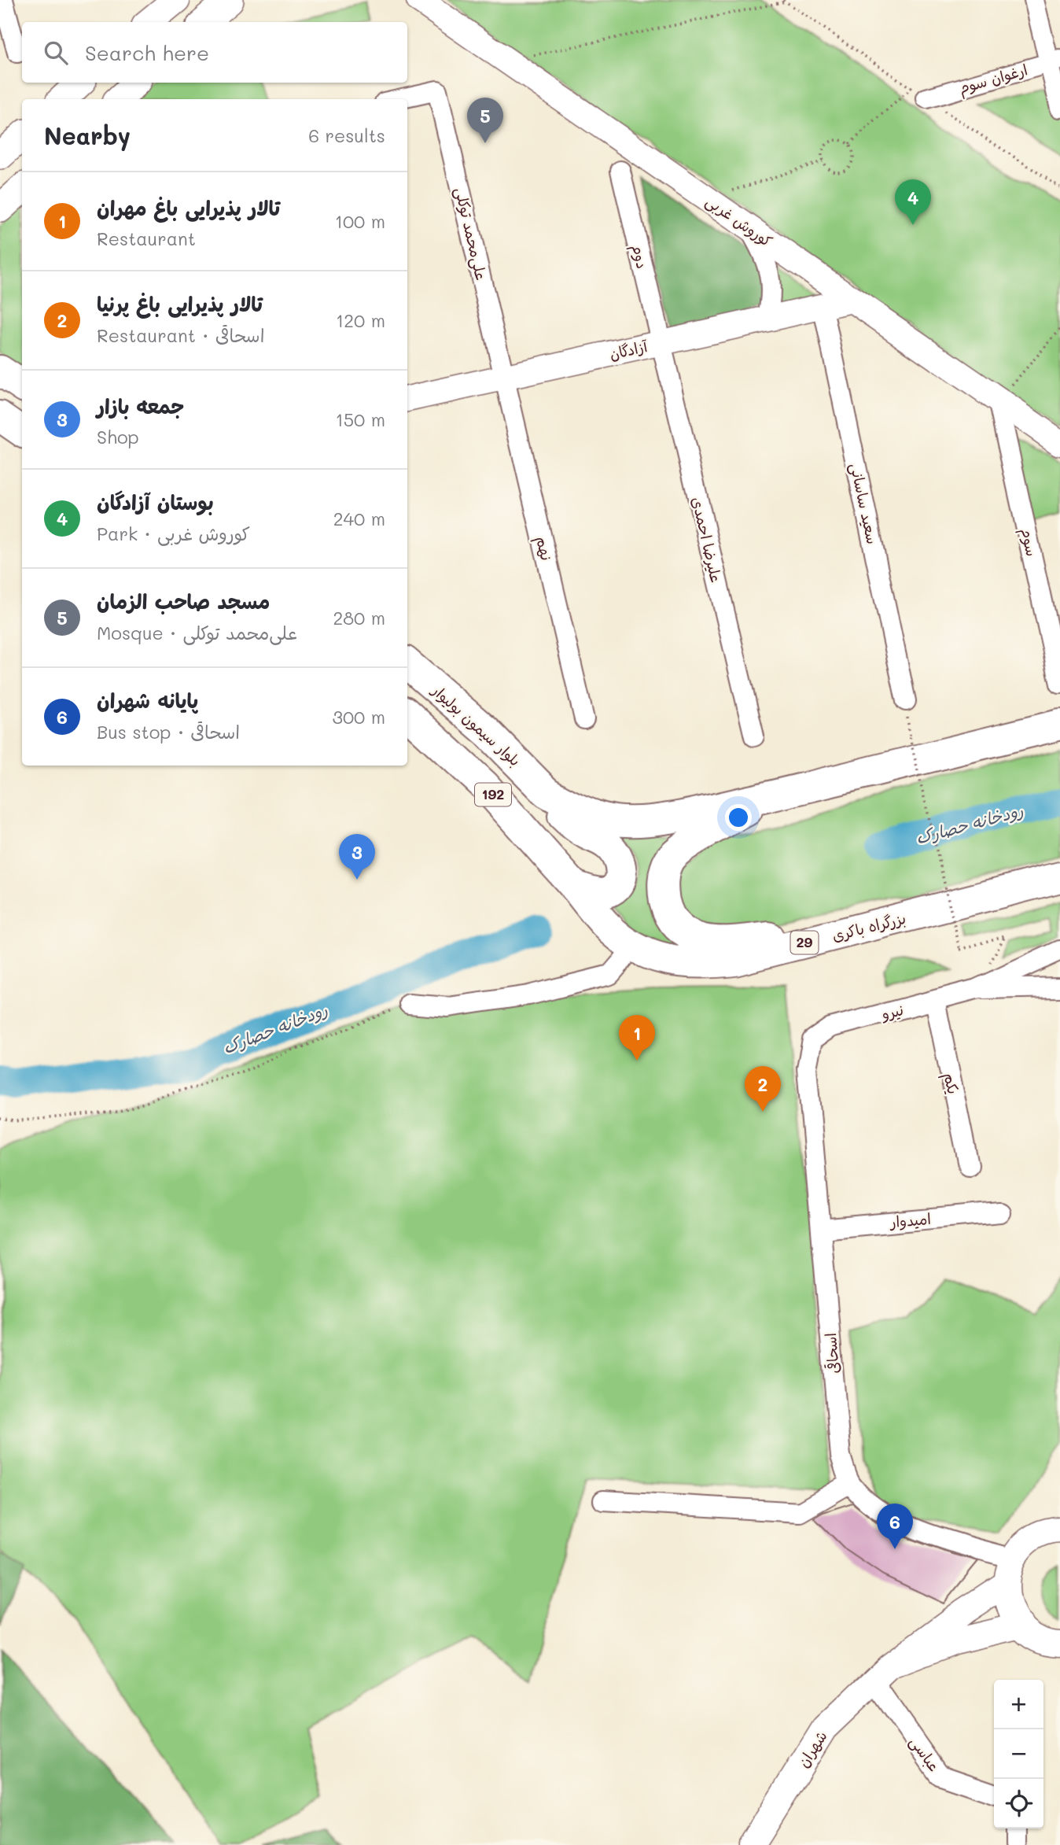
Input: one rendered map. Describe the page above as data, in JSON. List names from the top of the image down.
{
  "streets": {
    "main road": [
      "بلوار سیمون بولیوار",
      "192",
      "بزرگراه باکری",
      "29"
    ],
    "street": [
      "ارغوان سوم",
      "کوروش غربی",
      "علی‌محمد توکلی",
      "دوم",
      "آزادگان",
      "سعید ساسانی",
      "علیرضا احمدی",
      "سوم",
      "نهم",
      "نیرو",
      "یکم",
      "امیدوار",
      "اسحاقی",
      "شهران",
      "عباسی"
    ]
  },
  "crossings": [
    ["کوروش غربی", "آزادگان"],
    ["کوروش غربی", "سوم"],
    ["علی‌محمد توکلی", "آزادگان"],
    ["علی‌محمد توکلی", "نهم"],
    ["دوم", "آزادگان"],
    ["دوم", "علیرضا احمدی"],
    ["آزادگان", "سعید ساسانی"],
    ["آزادگان", "علیرضا احمدی"],
    ["آزادگان", "نهم"],
    ["192", "بزرگراه باکری"],
    ["نیرو", "یکم"],
    ["نیرو", "اسحاقی"],
    ["امیدوار", "اسحاقی"],
    ["شهران", "عباسی"]
  ],
  "water": ["رودخانه حصارک"],
  "page": {
    "search": "Search here",
    "pins": [
      "5",
      "4",
      "3",
      "1",
      "2",
      "6"
    ],
    "heading": ["Nearby", "6 results"],
    "list": [
      {
        "mark": "1",
        "name": "تالار پذیرایی باغ مهران",
        "note": "Restaurant",
        "value": "100 m"
      },
      {
        "mark": "2",
        "name": "تالار پذیرایی باغ پرنیا",
        "note": "Restaurant · اسحاقی",
        "value": "120 m"
      },
      {
        "mark": "3",
        "name": "جمعه بازار",
        "note": "Shop",
        "value": "150 m"
      },
      {
        "mark": "4",
        "name": "بوستان آزادگان",
        "note": "Park · کوروش غربی",
        "value": "240 m"
      },
      {
        "mark": "5",
        "name": "مسجد صاحب الزمان",
        "note": "Mosque · علی‌محمد توکلی",
        "value": "280 m"
      },
      {
        "mark": "6",
        "name": "پایانه شهران",
        "note": "Bus stop · اسحاقی",
        "value": "300 m"
      }
    ],
    "map_buttons": ["+", "−"]
  }
}
